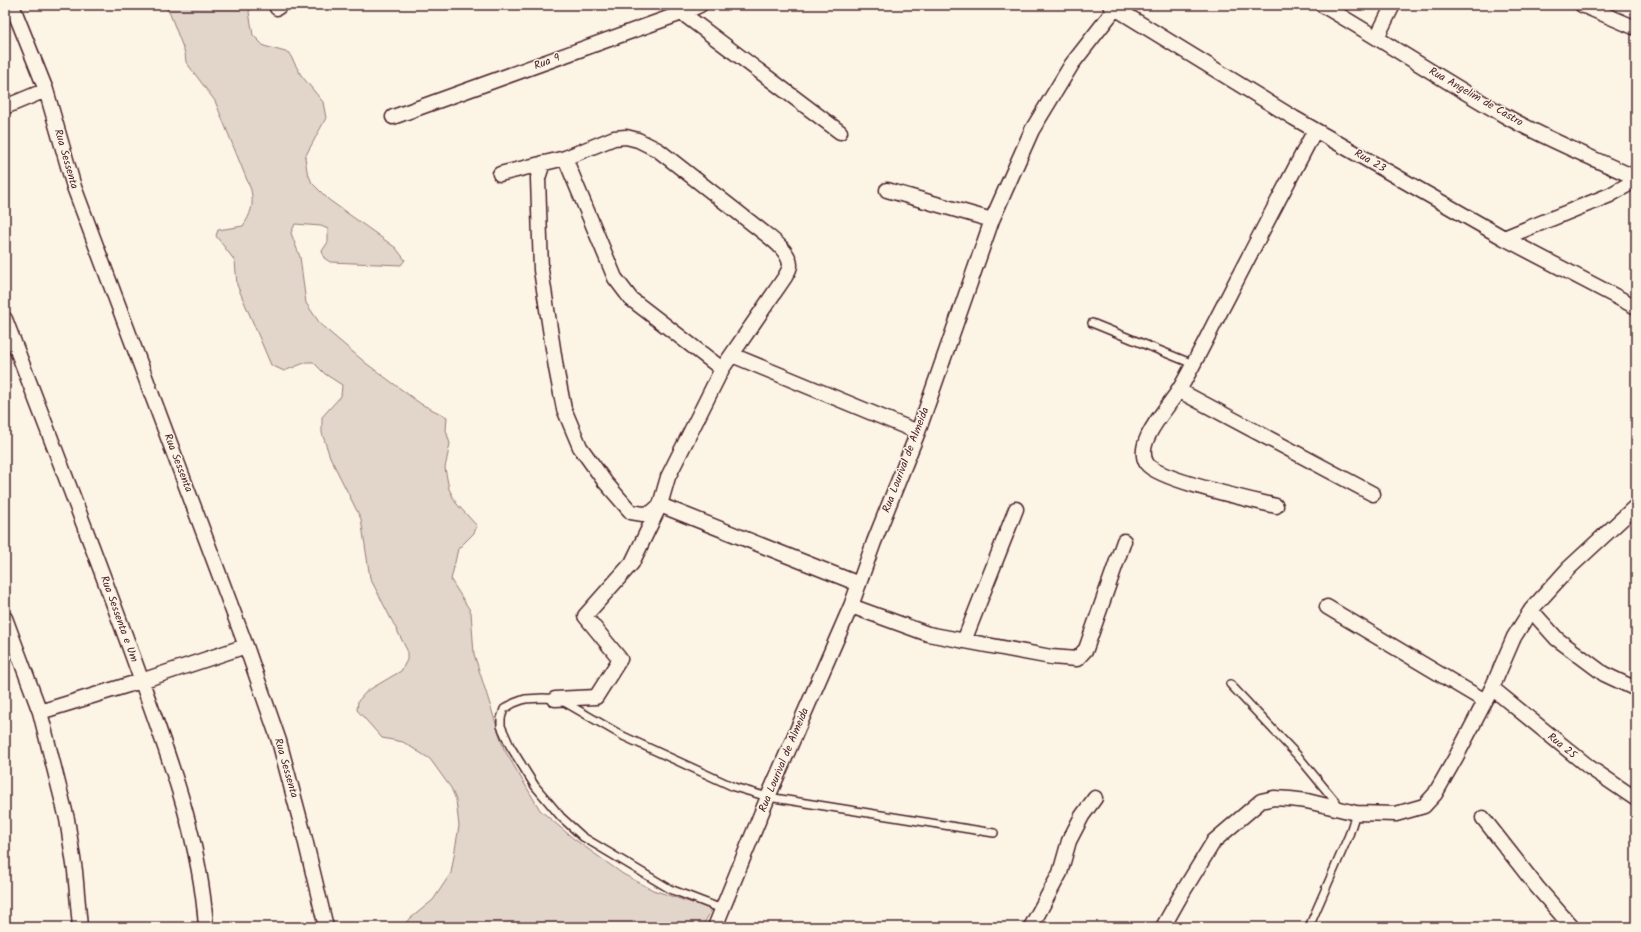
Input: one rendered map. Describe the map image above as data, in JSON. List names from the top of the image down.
{
  "streets": {
    "street": [
      "Rua 9",
      "Rua Angelim de Castro",
      "Rua Sessenta",
      "Rua 23",
      "Rua Lourival de Almeida",
      "Rua Sessenta e Um",
      "Rua 25"
    ]
  },
  "crossings": [
    ["Rua 23", "Rua Lourival de Almeida"]
  ]
}
